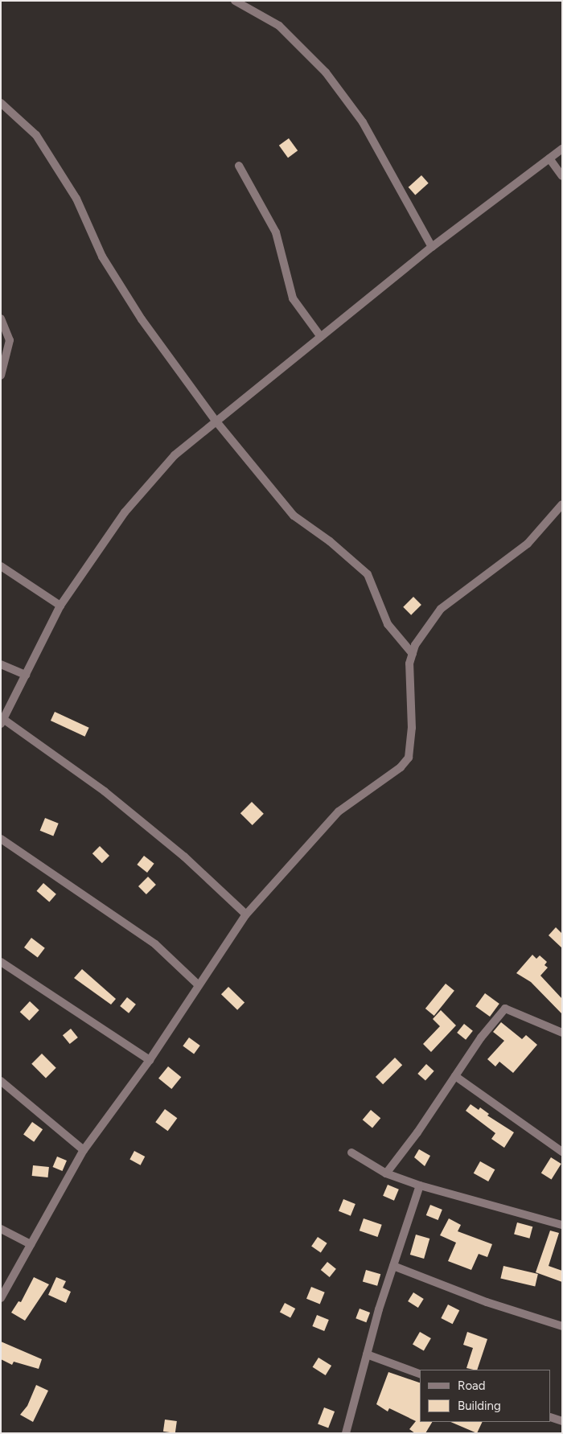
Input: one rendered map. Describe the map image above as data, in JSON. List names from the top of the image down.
{
  "legend": ["Road", "Building"]
}
